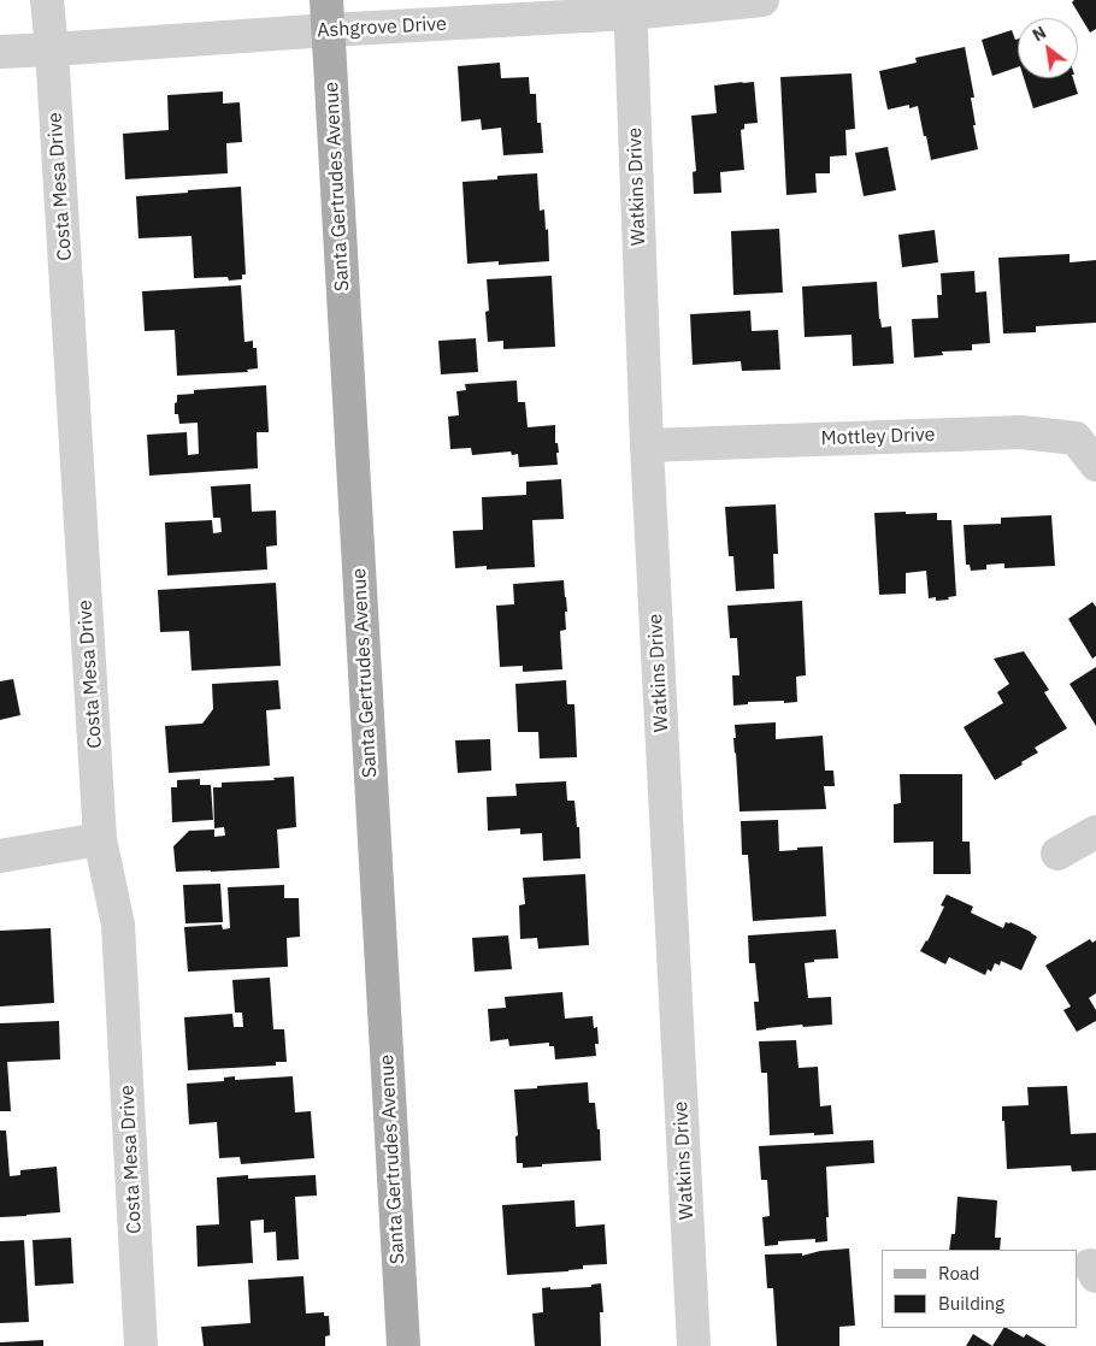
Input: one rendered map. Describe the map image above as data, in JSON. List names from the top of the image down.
{
  "streets": {
    "main road": ["Santa Gertrudes Avenue"],
    "street": [
      "Ashgrove Drive",
      "Costa Mesa Drive",
      "Watkins Drive",
      "Mottley Drive"
    ]
  },
  "crossings": [
    ["Ashgrove Drive", "Costa Mesa Drive"],
    ["Ashgrove Drive", "Santa Gertrudes Avenue"],
    ["Ashgrove Drive", "Watkins Drive"],
    ["Watkins Drive", "Mottley Drive"]
  ],
  "legend": ["Road", "Building"],
  "north": "top left"
}
